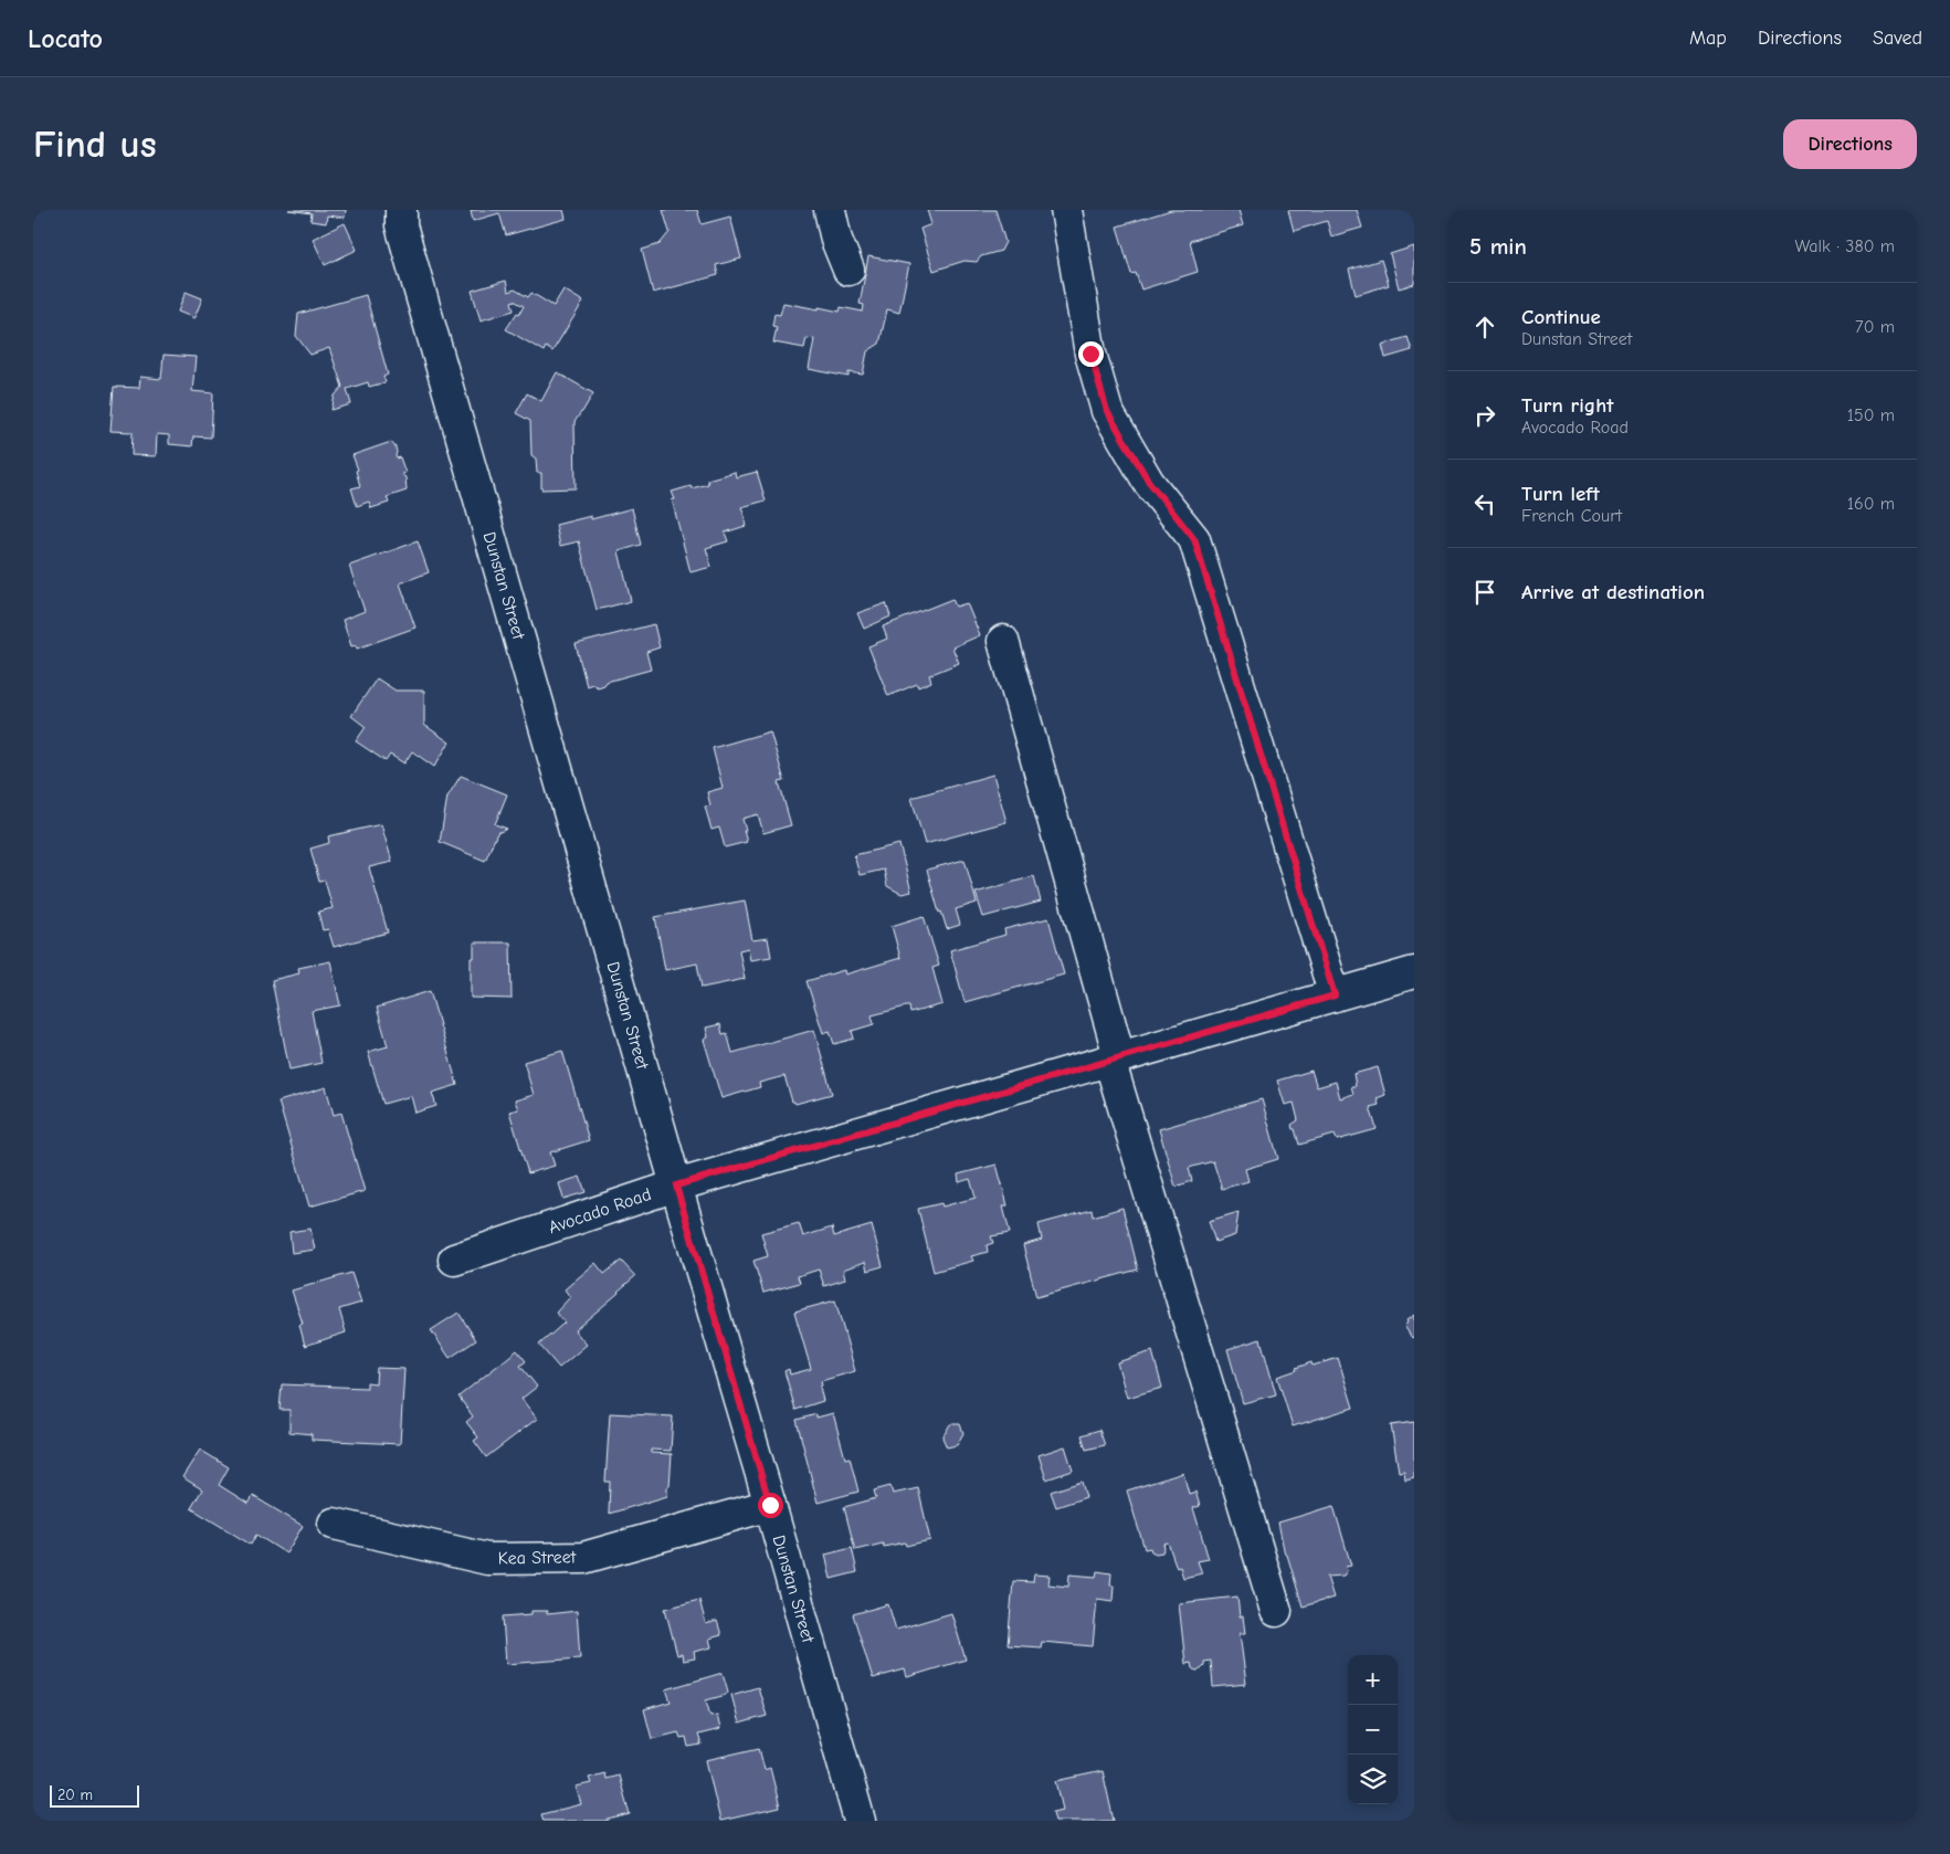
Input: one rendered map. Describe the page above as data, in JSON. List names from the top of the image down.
{
  "streets": {
    "street": ["Dunstan Street", "Avocado Road", "Kea Street"]
  },
  "crossings": [
    ["Dunstan Street", "Avocado Road"],
    ["Dunstan Street", "Kea Street"]
  ],
  "scale_bar": "20 m",
  "page": {
    "header": "Locato",
    "nav": ["Map", "Directions", "Saved"],
    "buttons": "Directions",
    "title": "Find us",
    "heading": ["5 min", "Walk · 380 m"],
    "list": [
      ["Continue", "Dunstan Street", "70 m"],
      ["Turn right", "Avocado Road", "150 m"],
      ["Turn left", "French Court", "160 m"],
      "Arrive at destination"
    ],
    "map_buttons": ["+", "−"],
    "scale": "20 m"
  }
}
